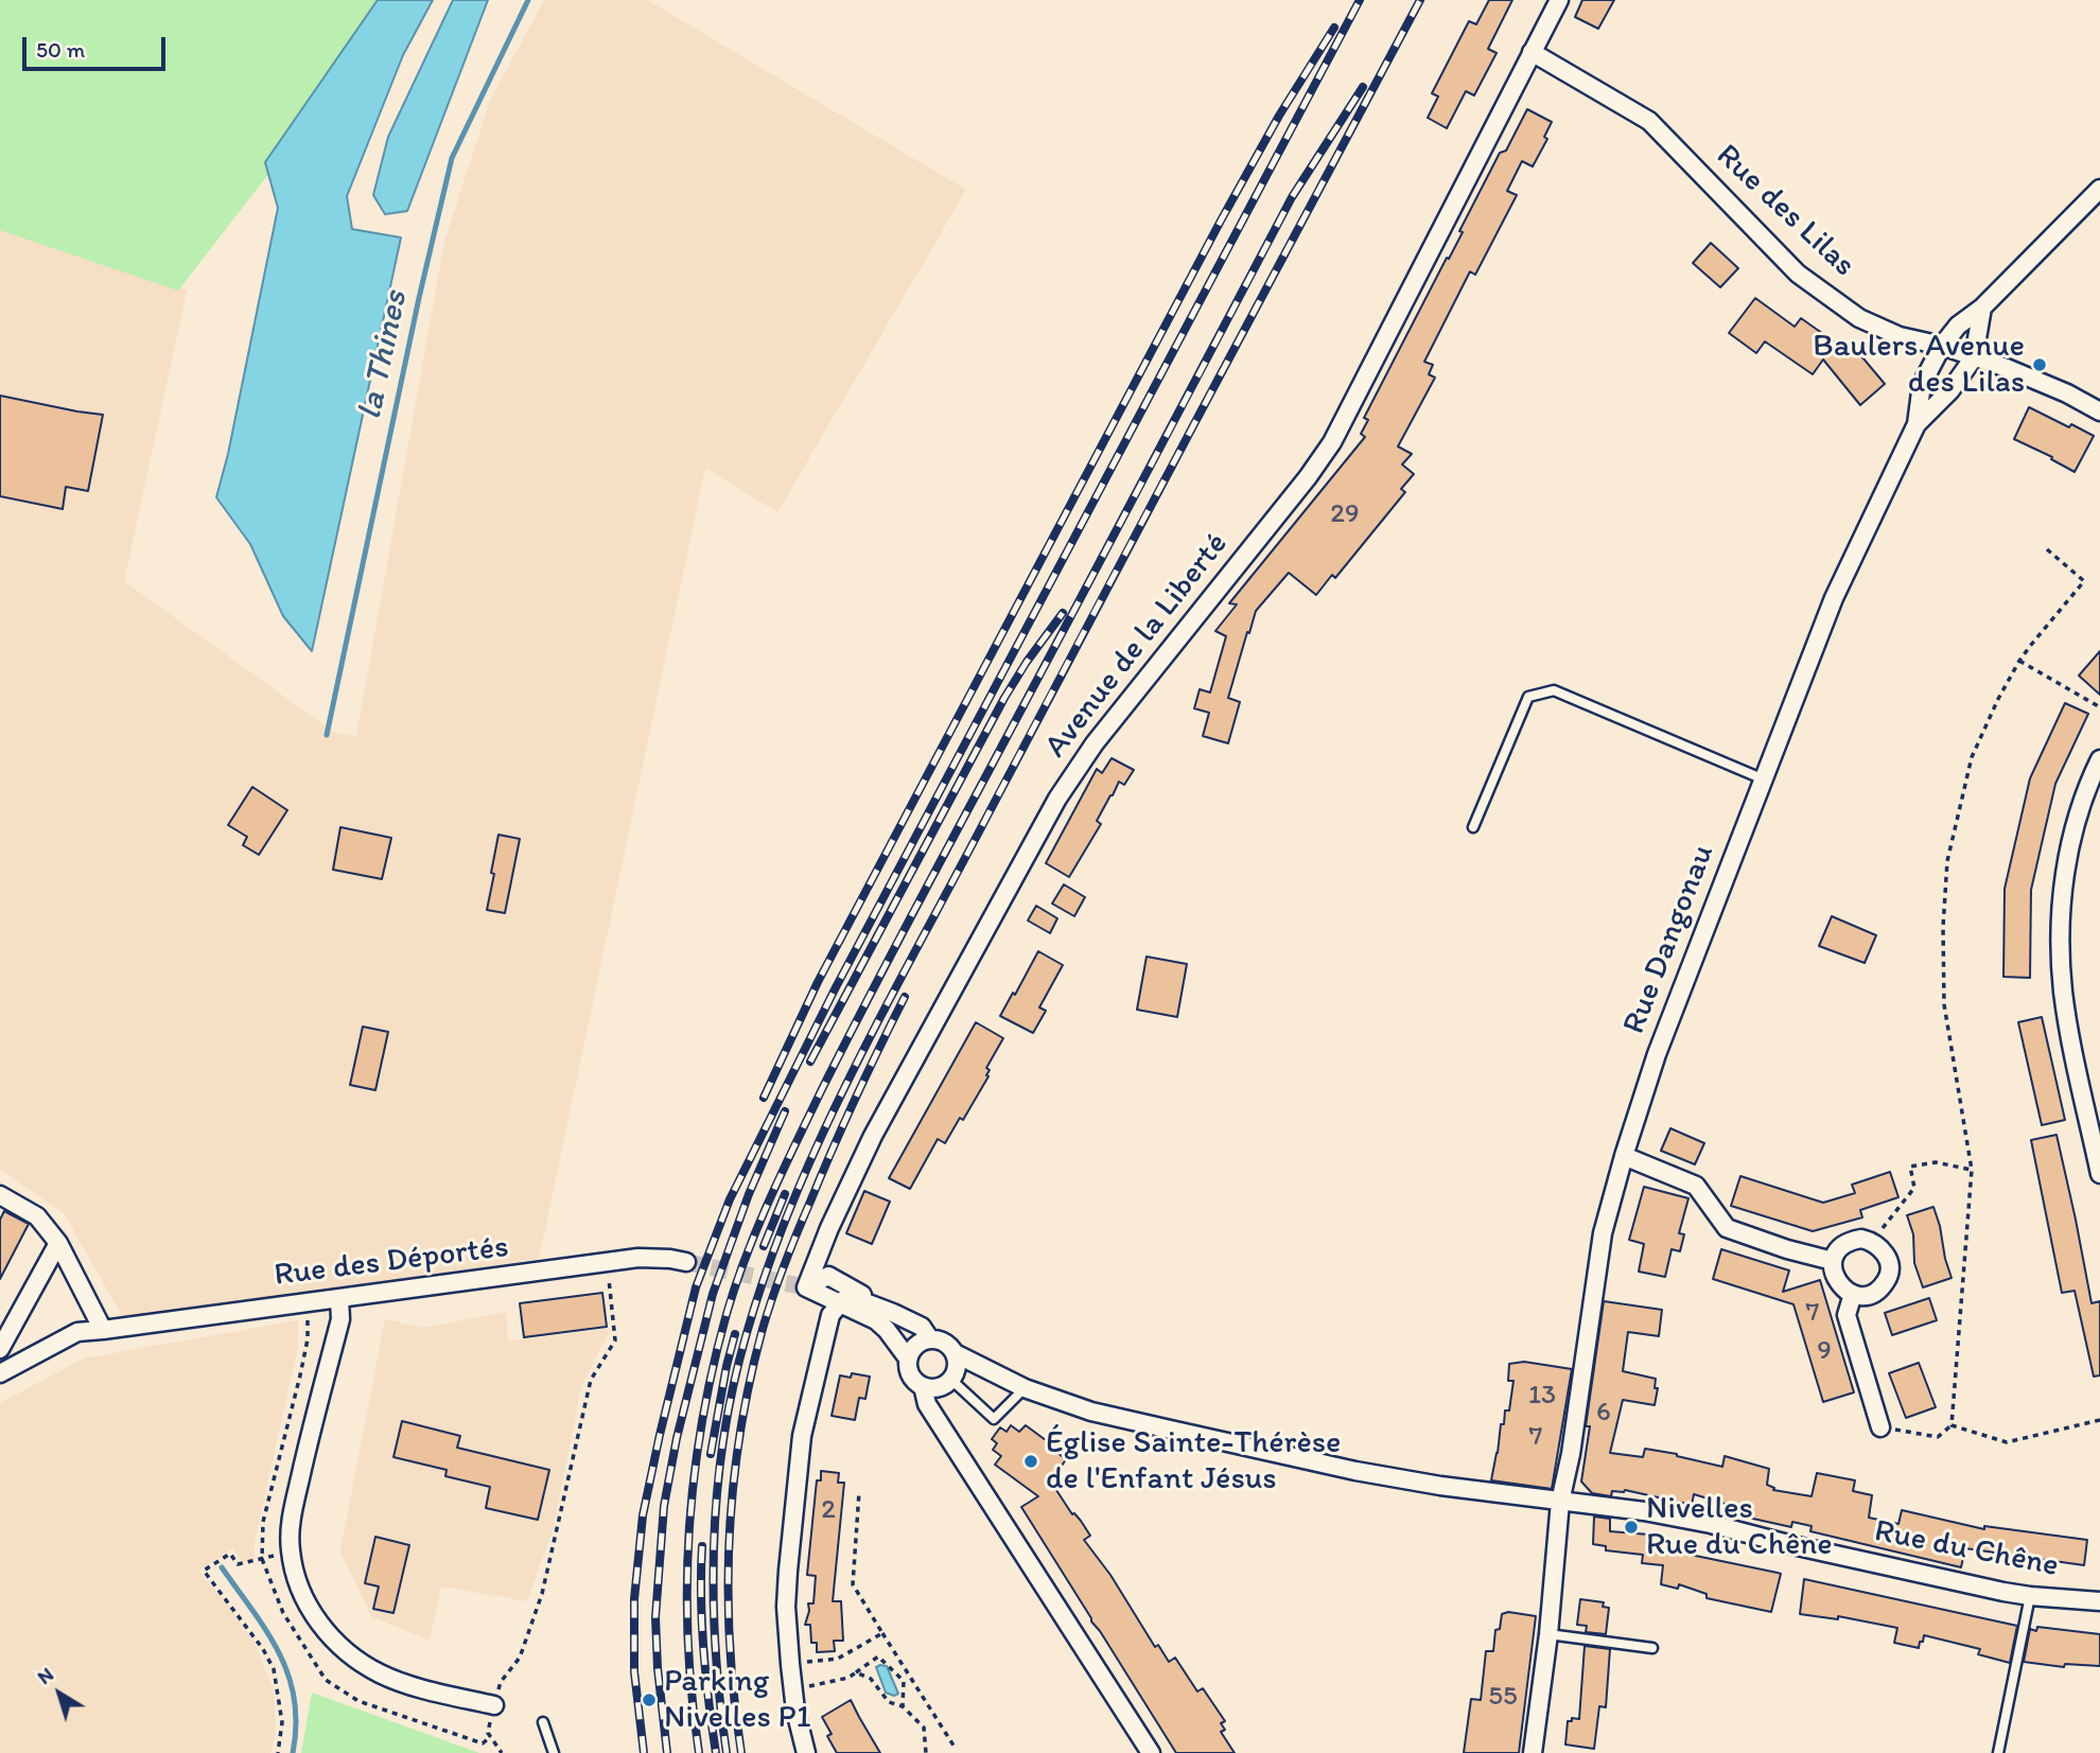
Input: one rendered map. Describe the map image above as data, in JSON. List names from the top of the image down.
{
  "streets": {
    "street": [
      "Rue des Lilas",
      "Avenue de la Liberté",
      "Rue Dangonau",
      "Rue des Déportés",
      "Rue du Chêne"
    ]
  },
  "crossings": [
    ["Rue des Lilas", "Avenue de la Liberté"],
    ["Rue des Lilas", "Rue Dangonau"],
    ["Rue Dangonau", "Rue du Chêne"]
  ],
  "water": ["la Thines"],
  "places": [
    "Baulers Avenue des Lilas",
    "Église Sainte-Thérèse de l'Enfant Jésus",
    "Nivelles Rue du Chêne",
    "Parking Nivelles P1"
  ],
  "house_numbers": [
    "29",
    "7",
    "9",
    "13",
    "6",
    "7",
    "2",
    "55"
  ],
  "scale_bar": "50 m",
  "north": "top left"
}
